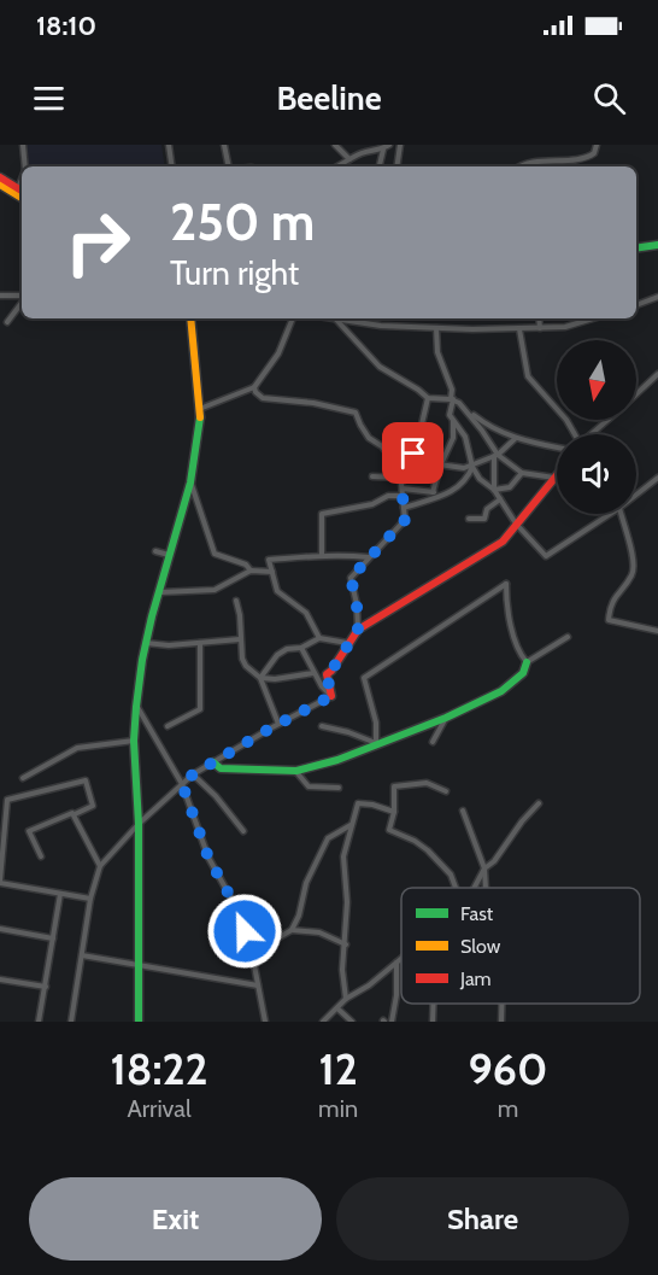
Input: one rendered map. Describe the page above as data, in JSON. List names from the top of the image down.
{
  "legend": ["Fast", "Slow", "Jam"],
  "north": "bottom",
  "page": {
    "status": "18:10",
    "header": "Beeline",
    "turn": ["250 m", "Turn right"],
    "eta": [
      "18:22",
      "Arrival",
      "12",
      "min",
      "960",
      "m"
    ],
    "buttons": ["Exit", "Share"]
  }
}
